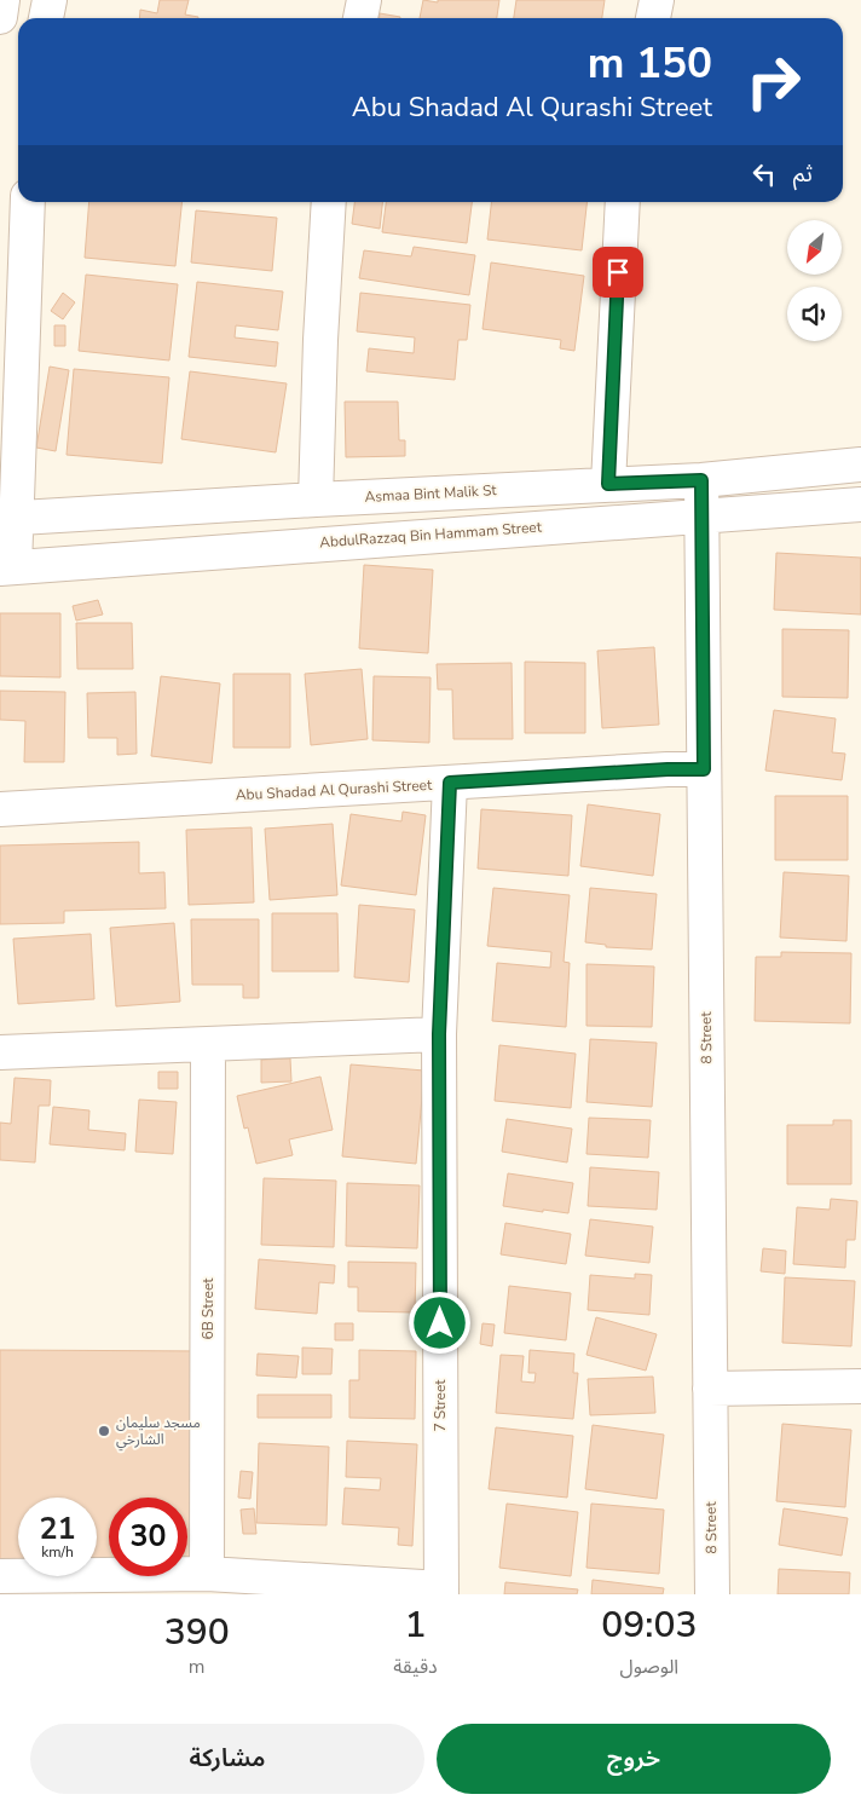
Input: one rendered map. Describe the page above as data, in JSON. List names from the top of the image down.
{
  "streets": {
    "street": [
      "Asmaa Bint Malik St",
      "AbdulRazzaq Bin Hammam Street",
      "Abu Shadad Al Qurashi Street",
      "8 Street",
      "6B Street",
      "7 Street"
    ]
  },
  "crossings": [
    ["Asmaa Bint Malik St", "8 Street"],
    ["AbdulRazzaq Bin Hammam Street", "8 Street"],
    ["Abu Shadad Al Qurashi Street", "8 Street"],
    ["Abu Shadad Al Qurashi Street", "7 Street"]
  ],
  "places": ["مسجد سليمان الشارخي"],
  "north": "bottom left",
  "page": {
    "turn": ["150 m", "Abu Shadad Al Qurashi Street"],
    "then": "ثم",
    "speed": "21 km/h",
    "limit": "30",
    "eta": [
      "09:03",
      "الوصول",
      "1",
      "دقيقة",
      "390",
      "m"
    ],
    "buttons": ["خروج", "مشاركة"]
  }
}
